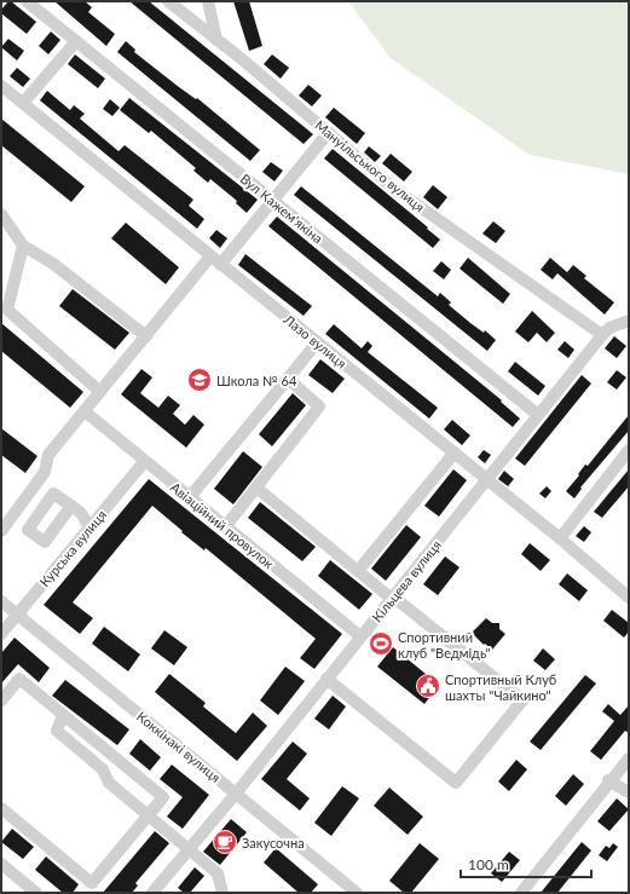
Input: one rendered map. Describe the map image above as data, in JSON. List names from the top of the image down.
{
  "streets": {
    "street": [
      "Мануільського вулиця",
      "Вул Кажем'якіна",
      "Лазо вулиця",
      "Авіаційний провулок",
      "Курська вулиця",
      "Кільцева вулиця",
      "Коккінакі вулиця"
    ]
  },
  "crossings": [
    ["Мануільського вулиця", "Кільцева вулиця"],
    ["Вул Кажем'якіна", "Кільцева вулиця"],
    ["Лазо вулиця", "Кільцева вулиця"],
    ["Авіаційний провулок", "Курська вулиця"],
    ["Авіаційний провулок", "Кільцева вулиця"],
    ["Курська вулиця", "Коккінакі вулиця"],
    ["Кільцева вулиця", "Коккінакі вулиця"]
  ],
  "places": {
    "school or university": ["Школа № 64"],
    "sports": ["Спортивний клуб \"Ведмідь\""],
    "public building": ["Спортивный Клуб шахты \"Чайкино\""],
    "cafe": ["Закусочна"]
  },
  "scale_bar": "100 m"
}
